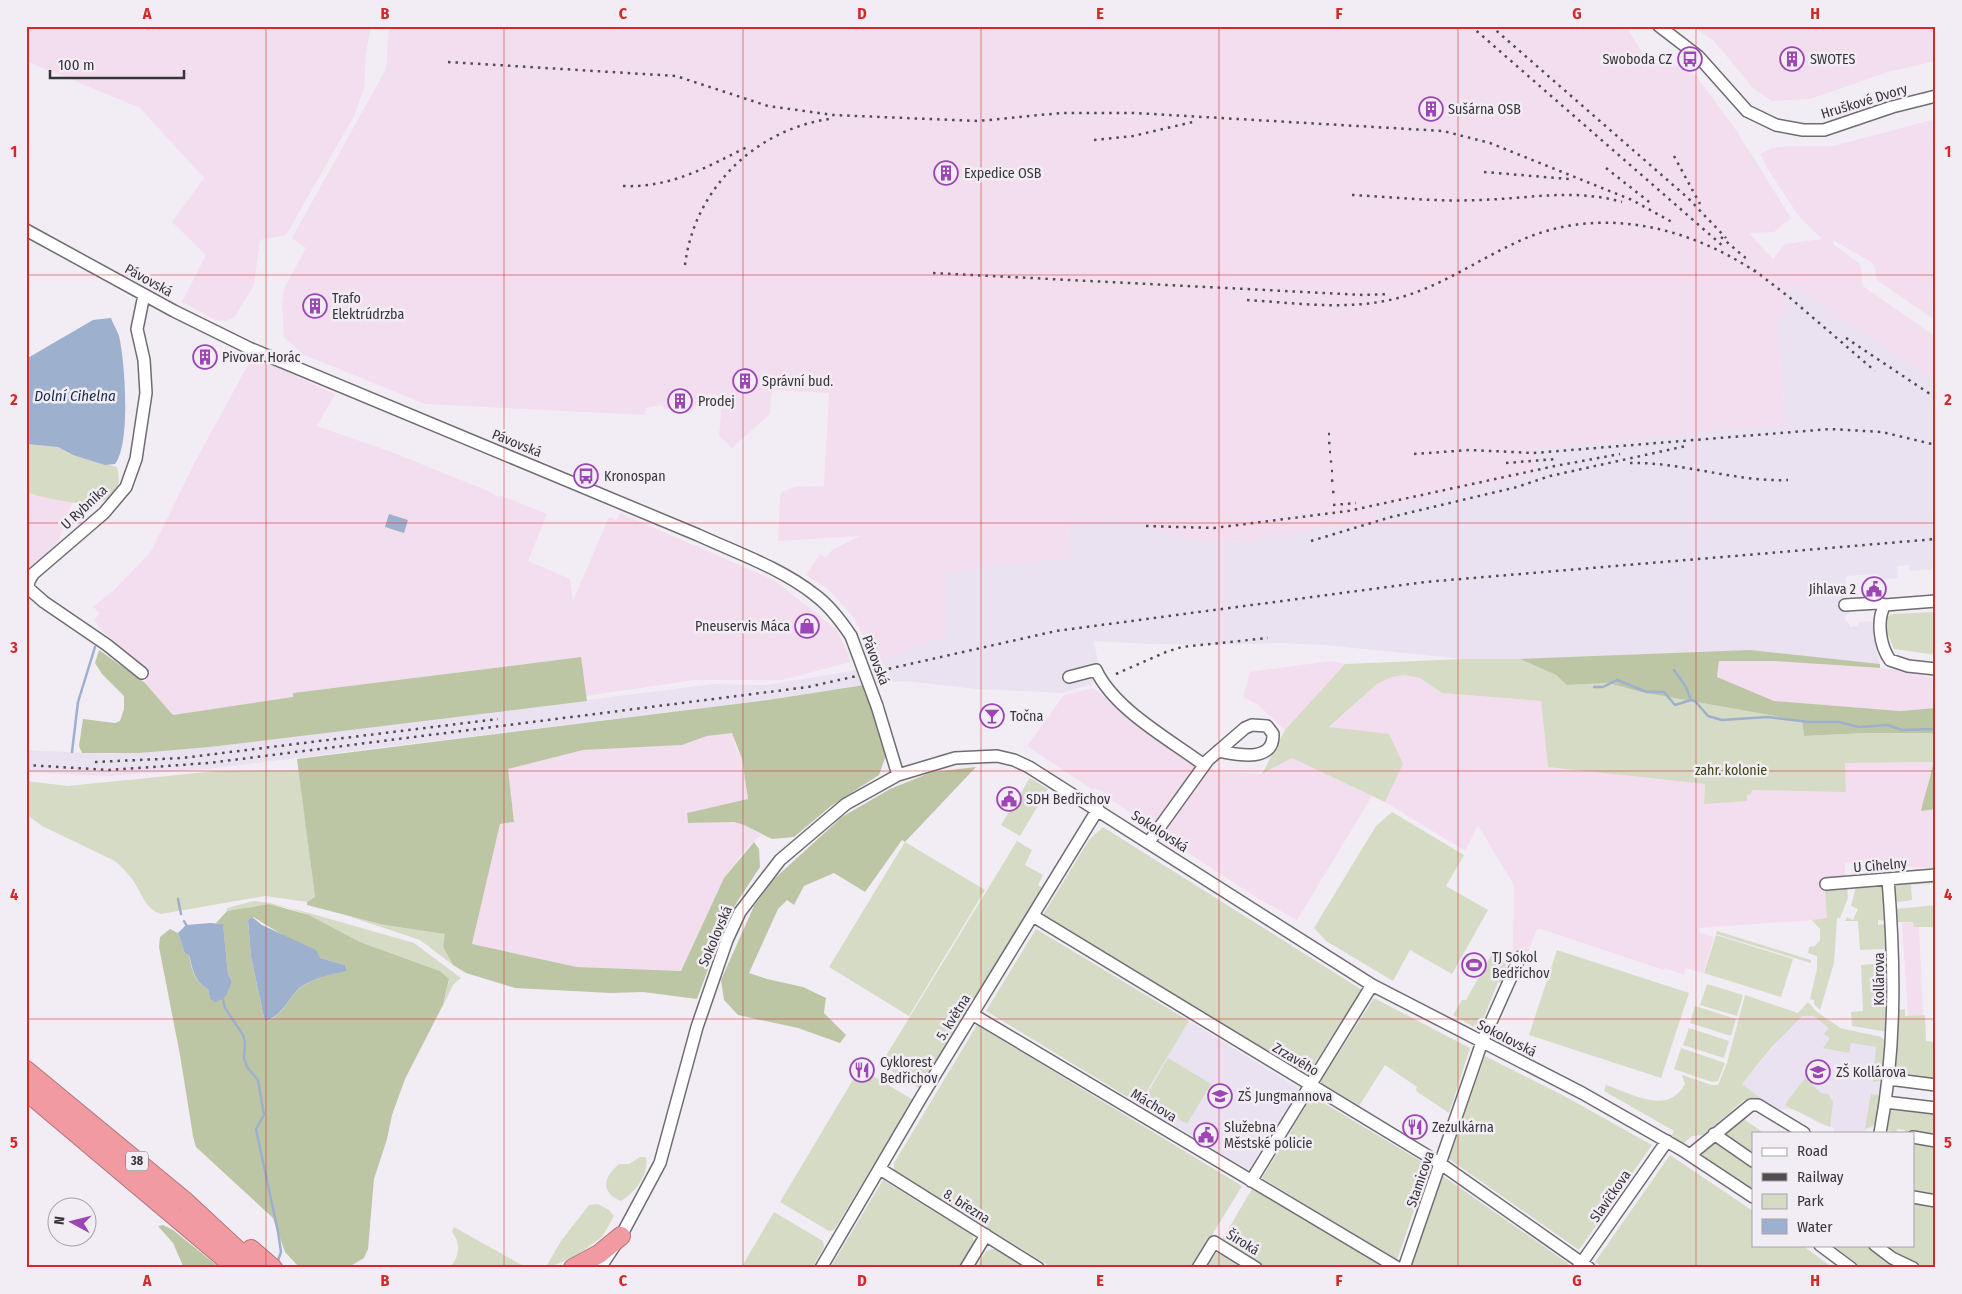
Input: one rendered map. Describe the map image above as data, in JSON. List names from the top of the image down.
{
  "streets": {
    "highway": ["38"],
    "street": [
      "Hruškové Dvory",
      "Pávovská",
      "U Rybníka",
      "Sokolovská",
      "U Cihelny",
      "Kollárova",
      "5. května",
      "Zrzavého",
      "Máchova",
      "Stamicova",
      "Slavíčkova",
      "8. března",
      "Široká"
    ]
  },
  "crossings": [
    ["Pávovská", "U Rybníka"],
    ["Pávovská", "Sokolovská"],
    ["Sokolovská", "5. května"],
    ["Sokolovská", "Stamicova"],
    ["Sokolovská", "Slavíčkova"],
    ["U Cihelny", "Kollárova"],
    ["5. května", "Zrzavého"],
    ["5. května", "Máchova"],
    ["5. května", "8. března"],
    ["Zrzavého", "Stamicova"],
    ["Zrzavého", "Slavíčkova"]
  ],
  "water": ["Dolní Cihelna"],
  "parks": ["zahr. kolonie"],
  "places": {
    "bus stop": ["Swoboda CZ", "Kronospan"],
    "building": [
      "SWOTES",
      "Sušárna OSB",
      "Expedice OSB",
      "Trafo Elektrúdrzba",
      "Pivovar Horác",
      "Správní bud.",
      "Prodej"
    ],
    "public building": ["Jihlava 2", "SDH Bedřichov", "Služebna Městské policie"],
    "shop": ["Pneuservis Máca"],
    "bar": ["Točna"],
    "sports": ["TJ Sokol Bedřichov"],
    "restaurant": ["Cyklorest Bedřichov", "Zezulkárna"],
    "school or university": ["ZŠ Kollárova", "ZŠ Jungmannova"]
  },
  "legend": [
    "Road",
    "Railway",
    "Park",
    "Water"
  ],
  "scale_bar": "100 m",
  "north": "left",
  "grid": {
    "columns": [
      "A",
      "B",
      "C",
      "D",
      "E",
      "F",
      "G",
      "H"
    ],
    "rows": [
      "1",
      "2",
      "3",
      "4",
      "5"
    ]
  }
}
